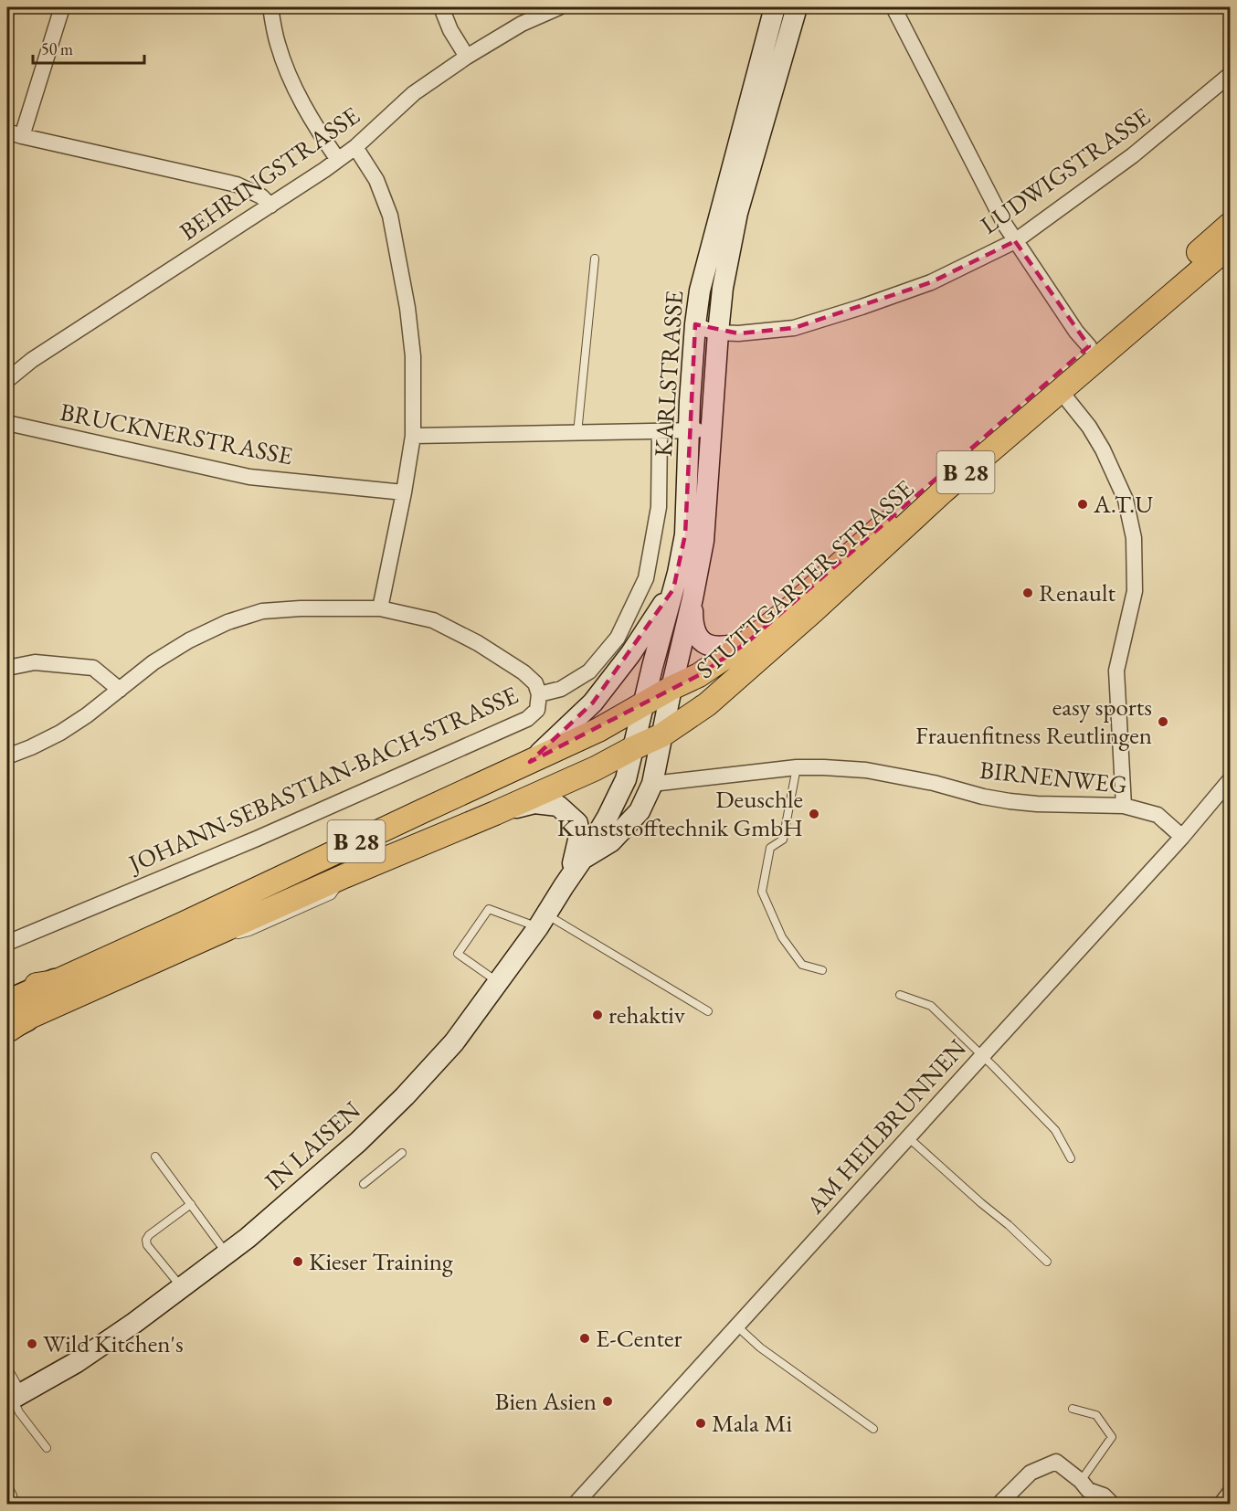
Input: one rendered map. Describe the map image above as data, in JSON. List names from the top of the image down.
{
  "streets": {
    "highway": ["B 28"],
    "main road": ["KARLSTRASSE", "STUTTGARTER STRASSE", "IN LAISEN"],
    "street": [
      "LUDWIGSTRASSE",
      "BEHRINGSTRASSE",
      "BRUCKNERSTRASSE",
      "BIRNENWEG",
      "JOHANN-SEBASTIAN-BACH-STRASSE",
      "AM HEILBRUNNEN"
    ]
  },
  "crossings": [
    ["LUDWIGSTRASSE", "KARLSTRASSE"],
    ["KARLSTRASSE", "B 28"],
    ["KARLSTRASSE", "STUTTGARTER STRASSE"],
    ["KARLSTRASSE", "IN LAISEN"],
    ["B 28", "STUTTGARTER STRASSE"],
    ["B 28", "IN LAISEN"],
    ["STUTTGARTER STRASSE", "IN LAISEN"],
    ["BIRNENWEG", "AM HEILBRUNNEN"],
    ["BIRNENWEG", "IN LAISEN"]
  ],
  "places": [
    "A.T.U",
    "Renault",
    "easy sports Frauenfitness Reutlingen",
    "Deuschle Kunststofftechnik GmbH",
    "rehaktiv",
    "Kieser Training",
    "E-Center",
    "Wild Kitchen's",
    "Bien Asien",
    "Mala Mi"
  ],
  "scale_bar": "50 m"
}
